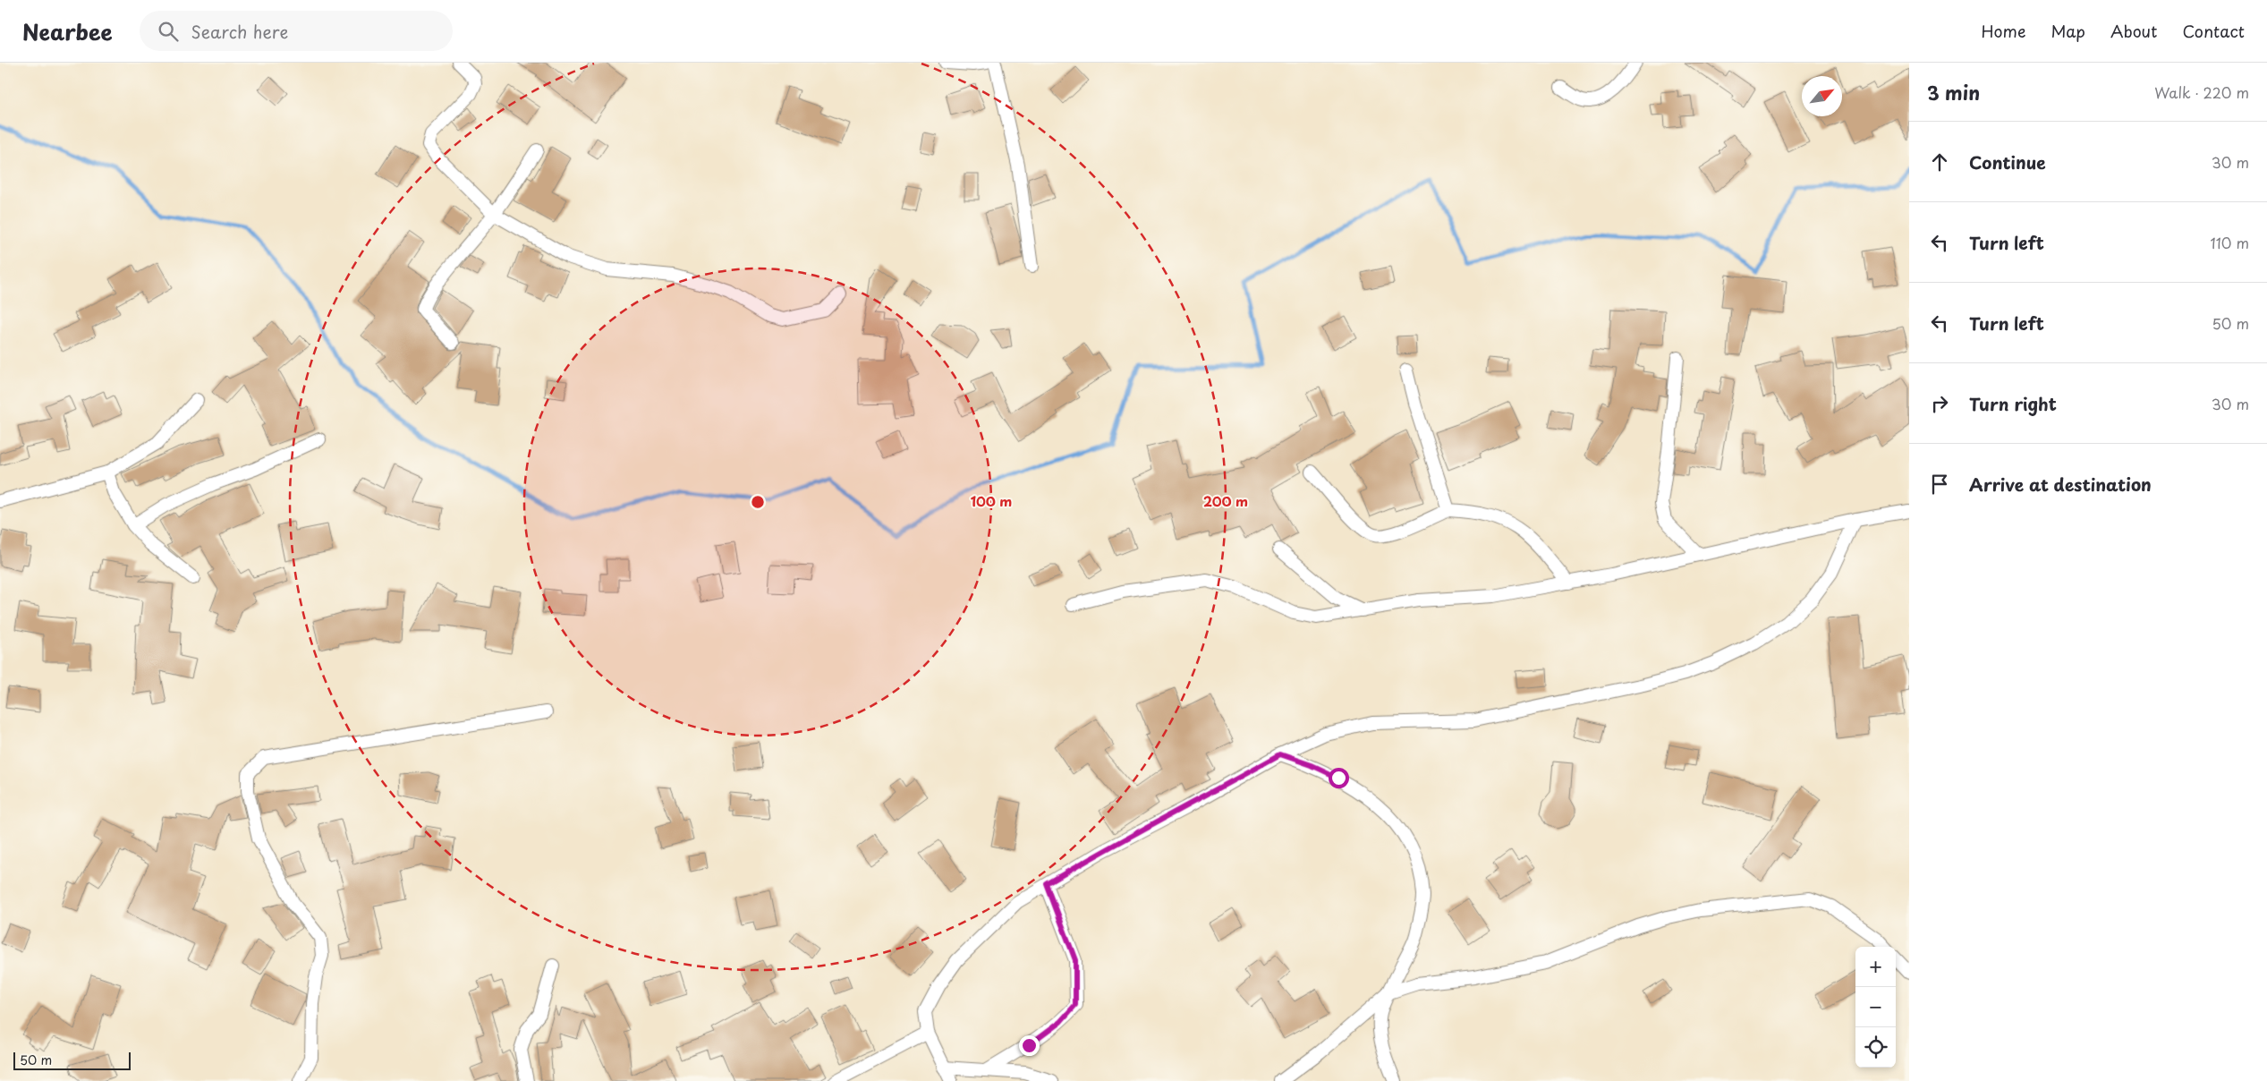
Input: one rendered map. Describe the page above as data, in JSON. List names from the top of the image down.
{
  "scale_bar": "50 m",
  "north": "top right",
  "page": {
    "header": "Nearbee",
    "search": "Search here",
    "nav": [
      "Home",
      "Map",
      "About",
      "Contact"
    ],
    "heading": ["3 min", "Walk · 220 m"],
    "list": [
      ["Continue", "30 m"],
      ["Turn left", "110 m"],
      ["Turn left", "50 m"],
      ["Turn right", "30 m"],
      "Arrive at destination"
    ],
    "map_buttons": ["+", "−"],
    "scale": "50 m"
  },
  "rings": ["100 m", "200 m"]
}
